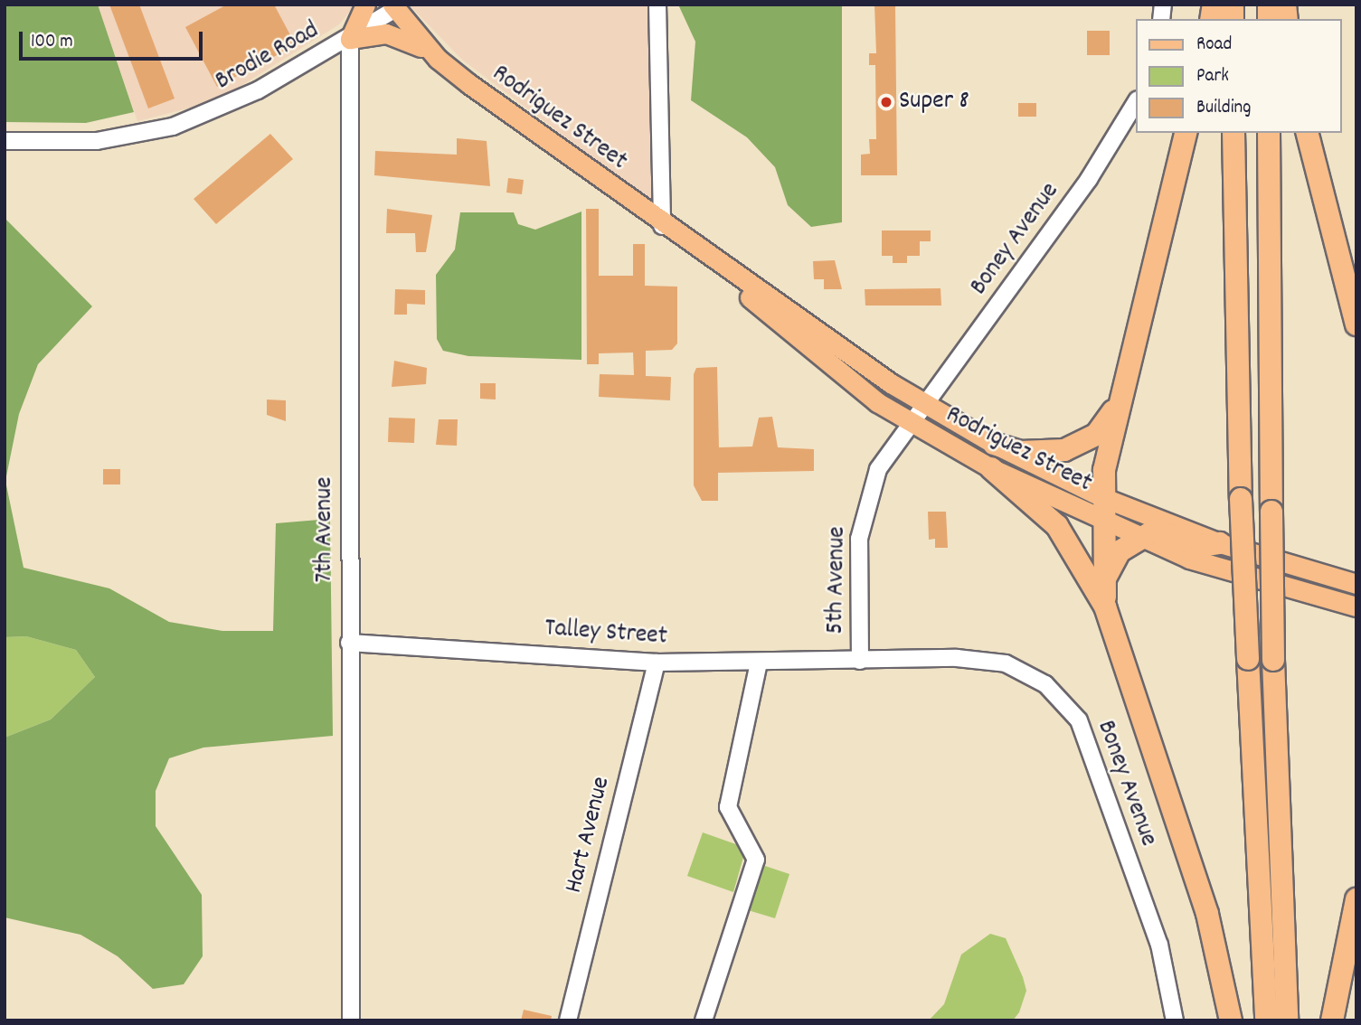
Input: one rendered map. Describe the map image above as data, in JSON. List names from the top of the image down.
{
  "streets": {
    "main road": ["Rodriguez Street"],
    "street": [
      "Brodie Road",
      "Boney Avenue",
      "7th Avenue",
      "5th Avenue",
      "Talley Street",
      "Hart Avenue"
    ]
  },
  "crossings": [
    ["Brodie Road", "Rodriguez Street"],
    ["Brodie Road", "7th Avenue"],
    ["Rodriguez Street", "Boney Avenue"],
    ["Rodriguez Street", "5th Avenue"],
    ["Boney Avenue", "5th Avenue"],
    ["Boney Avenue", "Talley Street"],
    ["7th Avenue", "Talley Street"],
    ["5th Avenue", "Talley Street"],
    ["Talley Street", "Hart Avenue"]
  ],
  "places": ["Super 8"],
  "legend": ["Road", "Park", "Building"],
  "scale_bar": "100 m"
}
